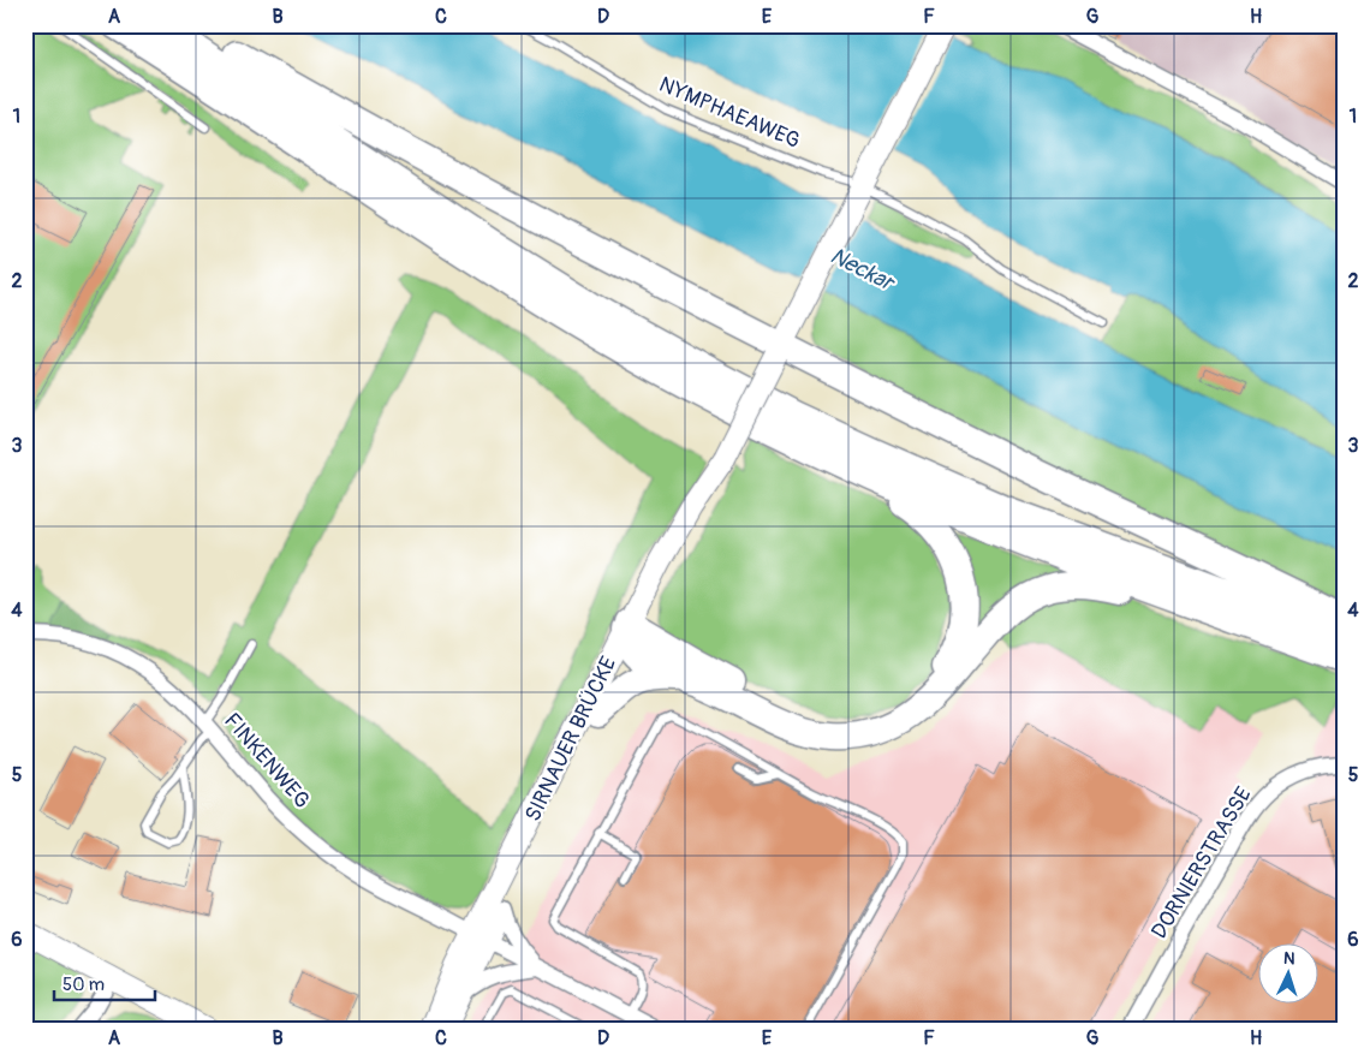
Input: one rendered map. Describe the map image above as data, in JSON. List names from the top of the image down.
{
  "streets": {
    "main road": ["SIRNAUER BRÜCKE"],
    "street": ["FINKENWEG", "DORNIERSTRASSE"],
    "lane": ["NYMPHAEAWEG"]
  },
  "crossings": [
    ["NYMPHAEAWEG", "SIRNAUER BRÜCKE"],
    ["SIRNAUER BRÜCKE", "FINKENWEG"]
  ],
  "water": ["Neckar"],
  "scale_bar": "50 m",
  "north": "top",
  "grid": {
    "columns": [
      "A",
      "B",
      "C",
      "D",
      "E",
      "F",
      "G",
      "H"
    ],
    "rows": [
      "1",
      "2",
      "3",
      "4",
      "5",
      "6"
    ]
  }
}
